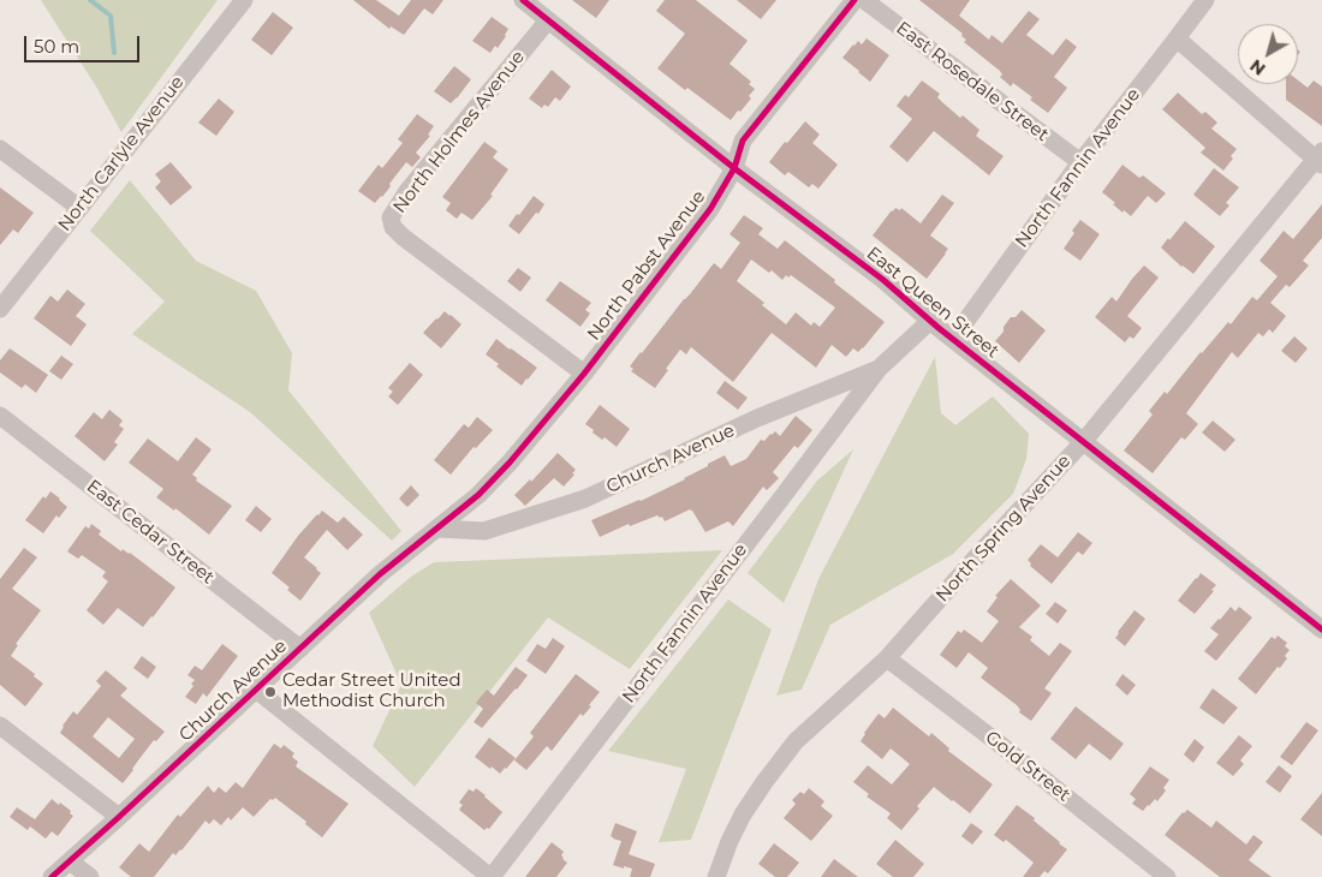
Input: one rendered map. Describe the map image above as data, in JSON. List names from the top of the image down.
{
  "streets": {
    "street": [
      "East Rosedale Street",
      "North Holmes Avenue",
      "North Carlyle Avenue",
      "North Fannin Avenue",
      "North Pabst Avenue",
      "East Queen Street",
      "Church Avenue",
      "North Spring Avenue",
      "East Cedar Street",
      "Gold Street"
    ]
  },
  "crossings": [
    ["East Rosedale Street", "North Fannin Avenue"],
    ["North Holmes Avenue", "North Pabst Avenue"],
    ["North Holmes Avenue", "East Queen Street"],
    ["North Fannin Avenue", "East Queen Street"],
    ["North Fannin Avenue", "Church Avenue"],
    ["North Pabst Avenue", "East Queen Street"],
    ["North Pabst Avenue", "Church Avenue"],
    ["East Queen Street", "Church Avenue"],
    ["East Queen Street", "North Spring Avenue"],
    ["Church Avenue", "East Cedar Street"],
    ["North Spring Avenue", "Gold Street"]
  ],
  "places": ["Cedar Street United Methodist Church"],
  "scale_bar": "50 m",
  "north": "bottom left"
}
